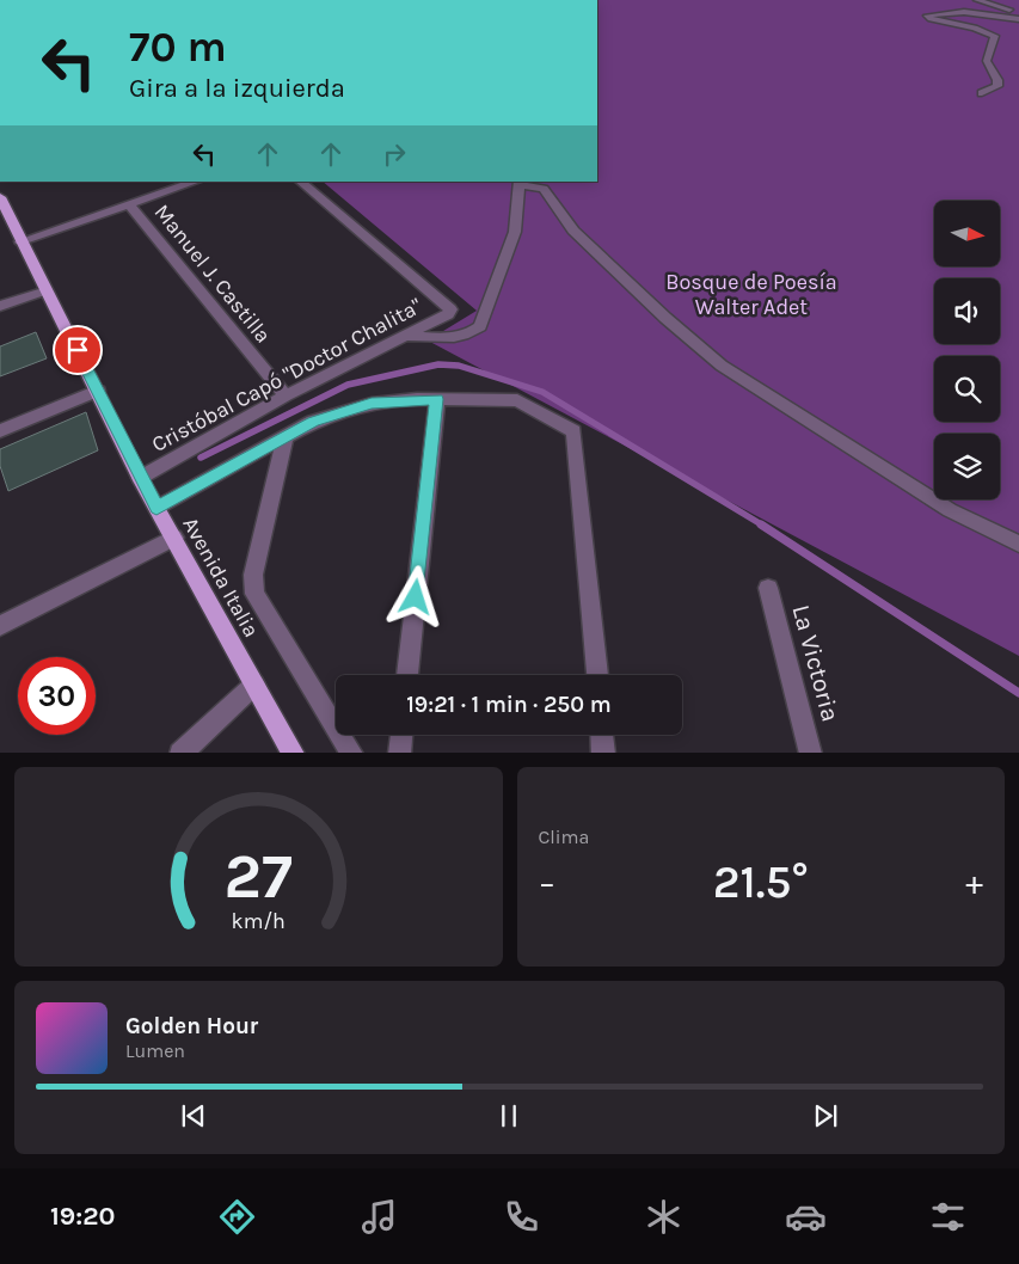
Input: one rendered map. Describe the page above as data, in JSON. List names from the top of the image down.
{
  "streets": {
    "main road": ["Avenida Italia"],
    "street": ["Manuel J. Castilla", "Cristóbal Capó \"Doctor Chalita\"", "La Victoria"]
  },
  "crossings": [
    ["Manuel J. Castilla", "Cristóbal Capó \"Doctor Chalita\""],
    ["Cristóbal Capó \"Doctor Chalita\"", "Avenida Italia"]
  ],
  "parks": ["Bosque de Poesía Walter Adet"],
  "north": "right",
  "page": {
    "turn": ["70 m", "Gira a la izquierda"],
    "limit": "30",
    "trip": "19:21 · 1 min · 250 m",
    "tile": "Clima",
    "heat": ["−", "21.5°", "+"],
    "song": ["Golden Hour", "Lumen"],
    "tabs": "19:20",
    "gauge": ["27", "km/h"]
  }
}
